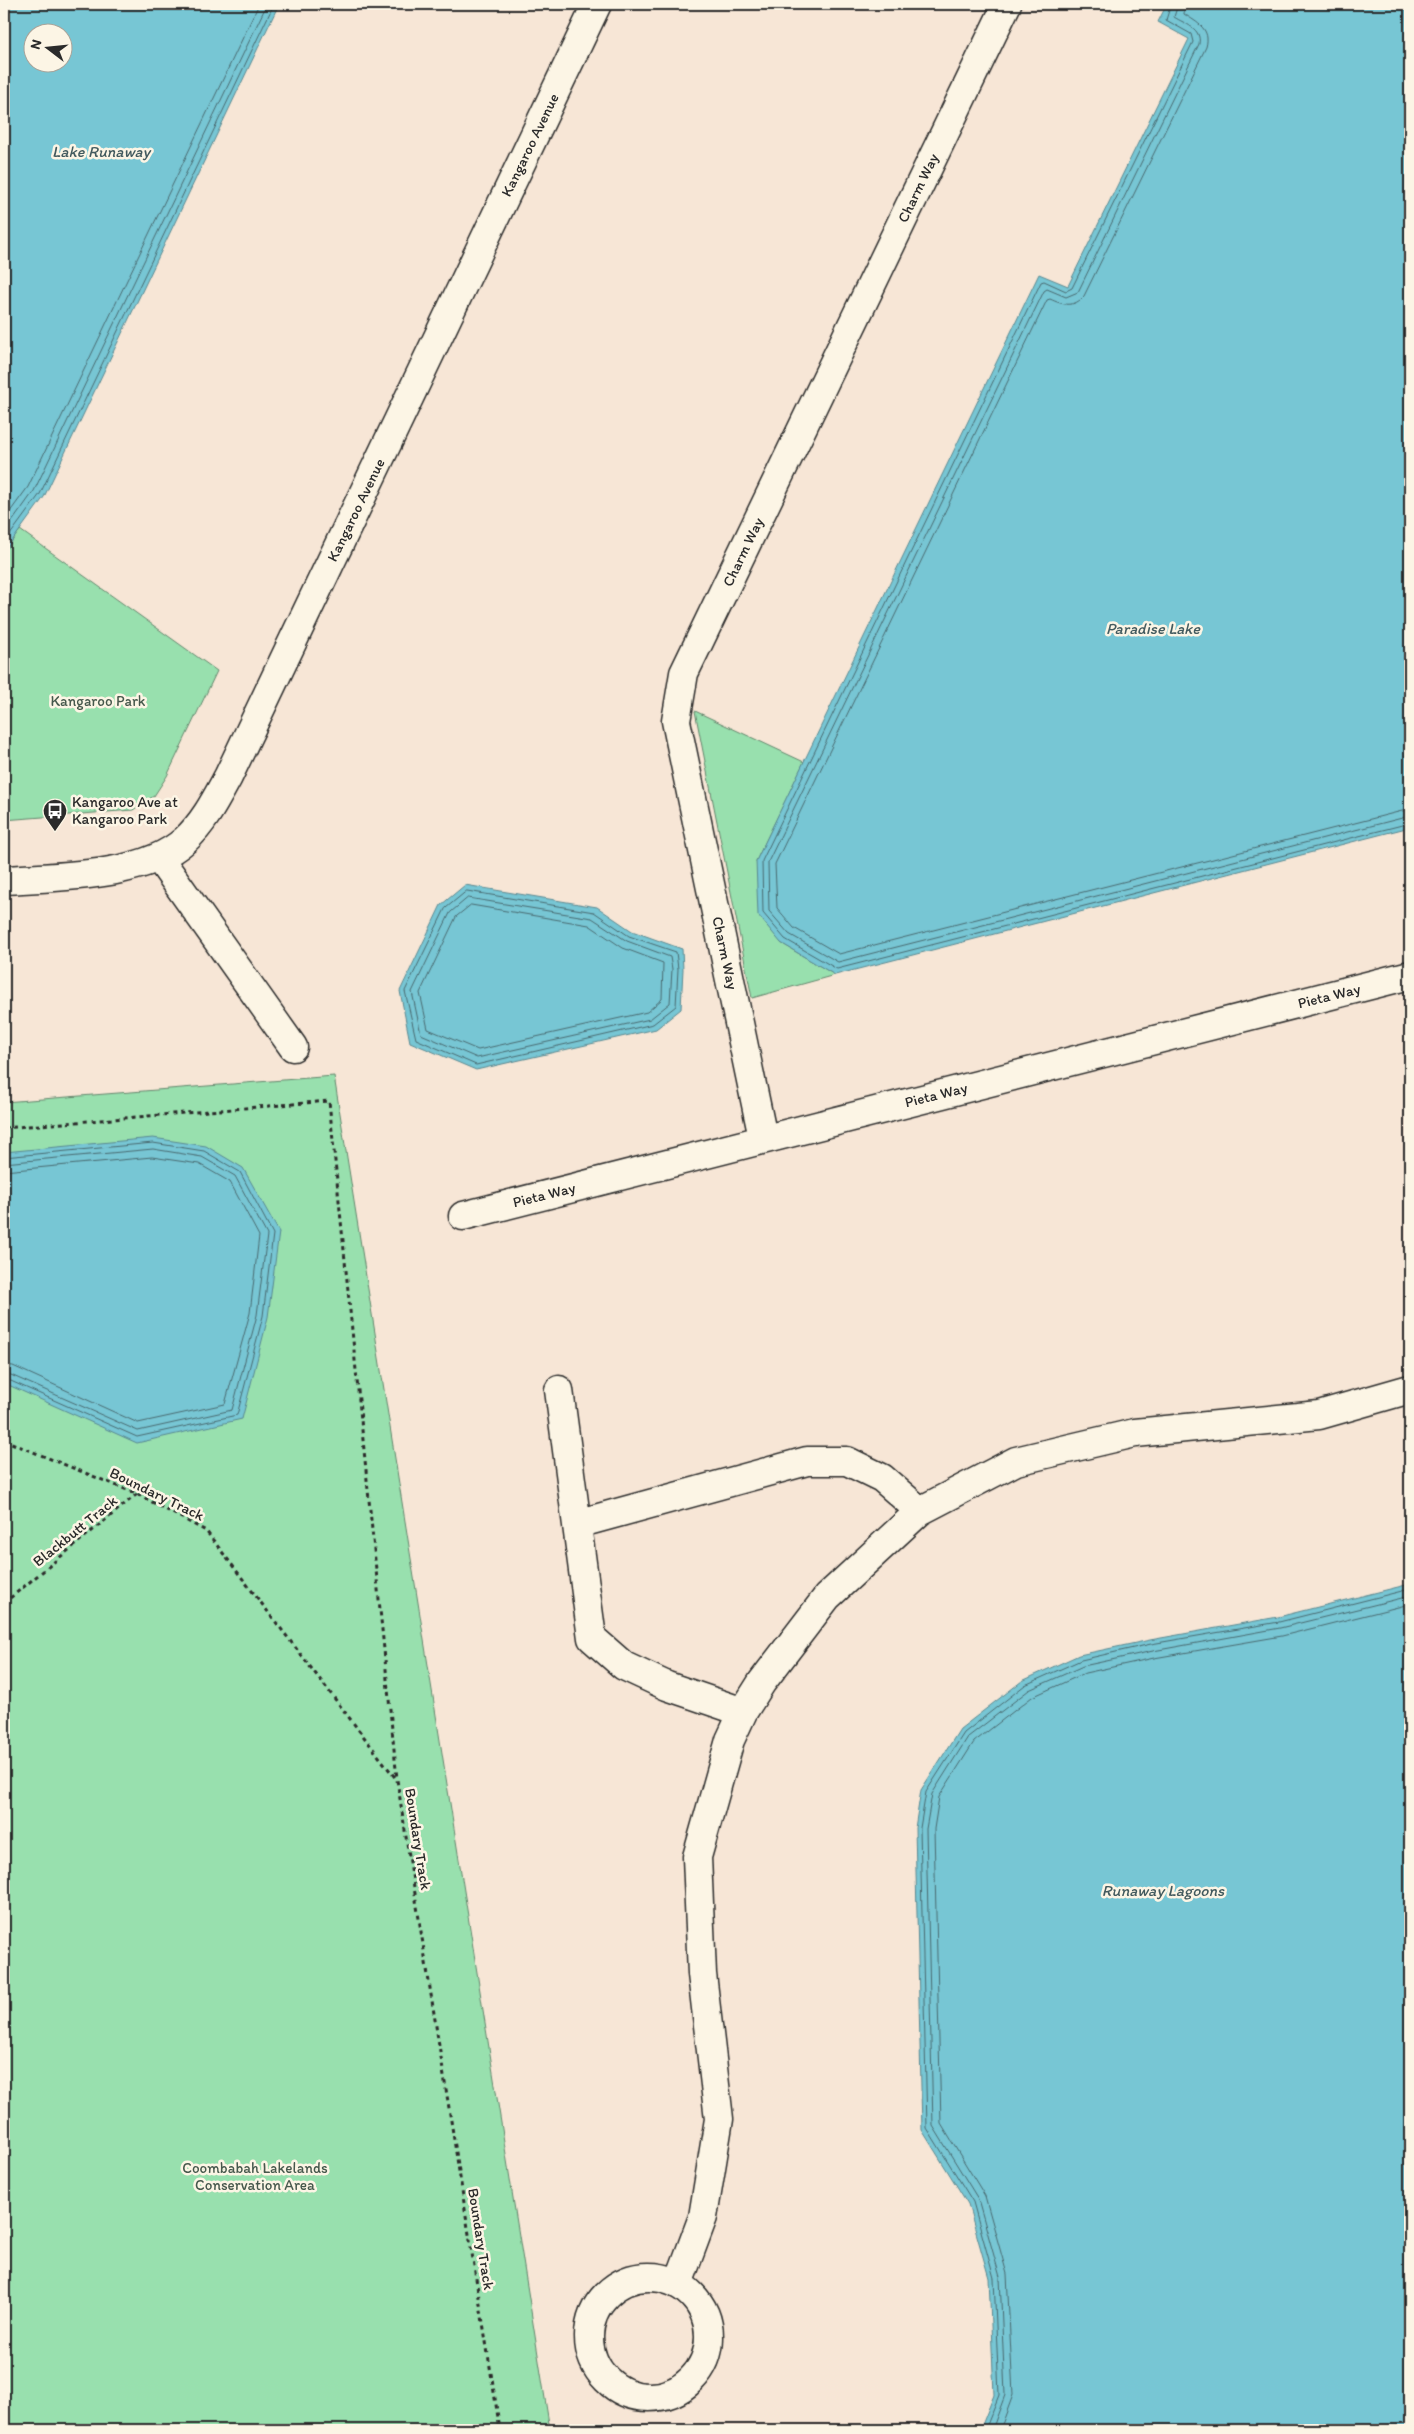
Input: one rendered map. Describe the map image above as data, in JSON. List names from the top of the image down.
{
  "streets": {
    "street": ["Kangaroo Avenue", "Charm Way", "Pieta Way"],
    "path": ["Boundary Track", "Blackbutt Track"]
  },
  "crossings": [
    ["Charm Way", "Pieta Way"],
    ["Boundary Track", "Blackbutt Track"]
  ],
  "water": ["Lake Runaway", "Paradise Lake", "Runaway Lagoons"],
  "parks": ["Kangaroo Park", "Coombabah Lakelands Conservation Area"],
  "places": {
    "bus stop": ["Kangaroo Ave at Kangaroo Park"]
  },
  "north": "left"
}
